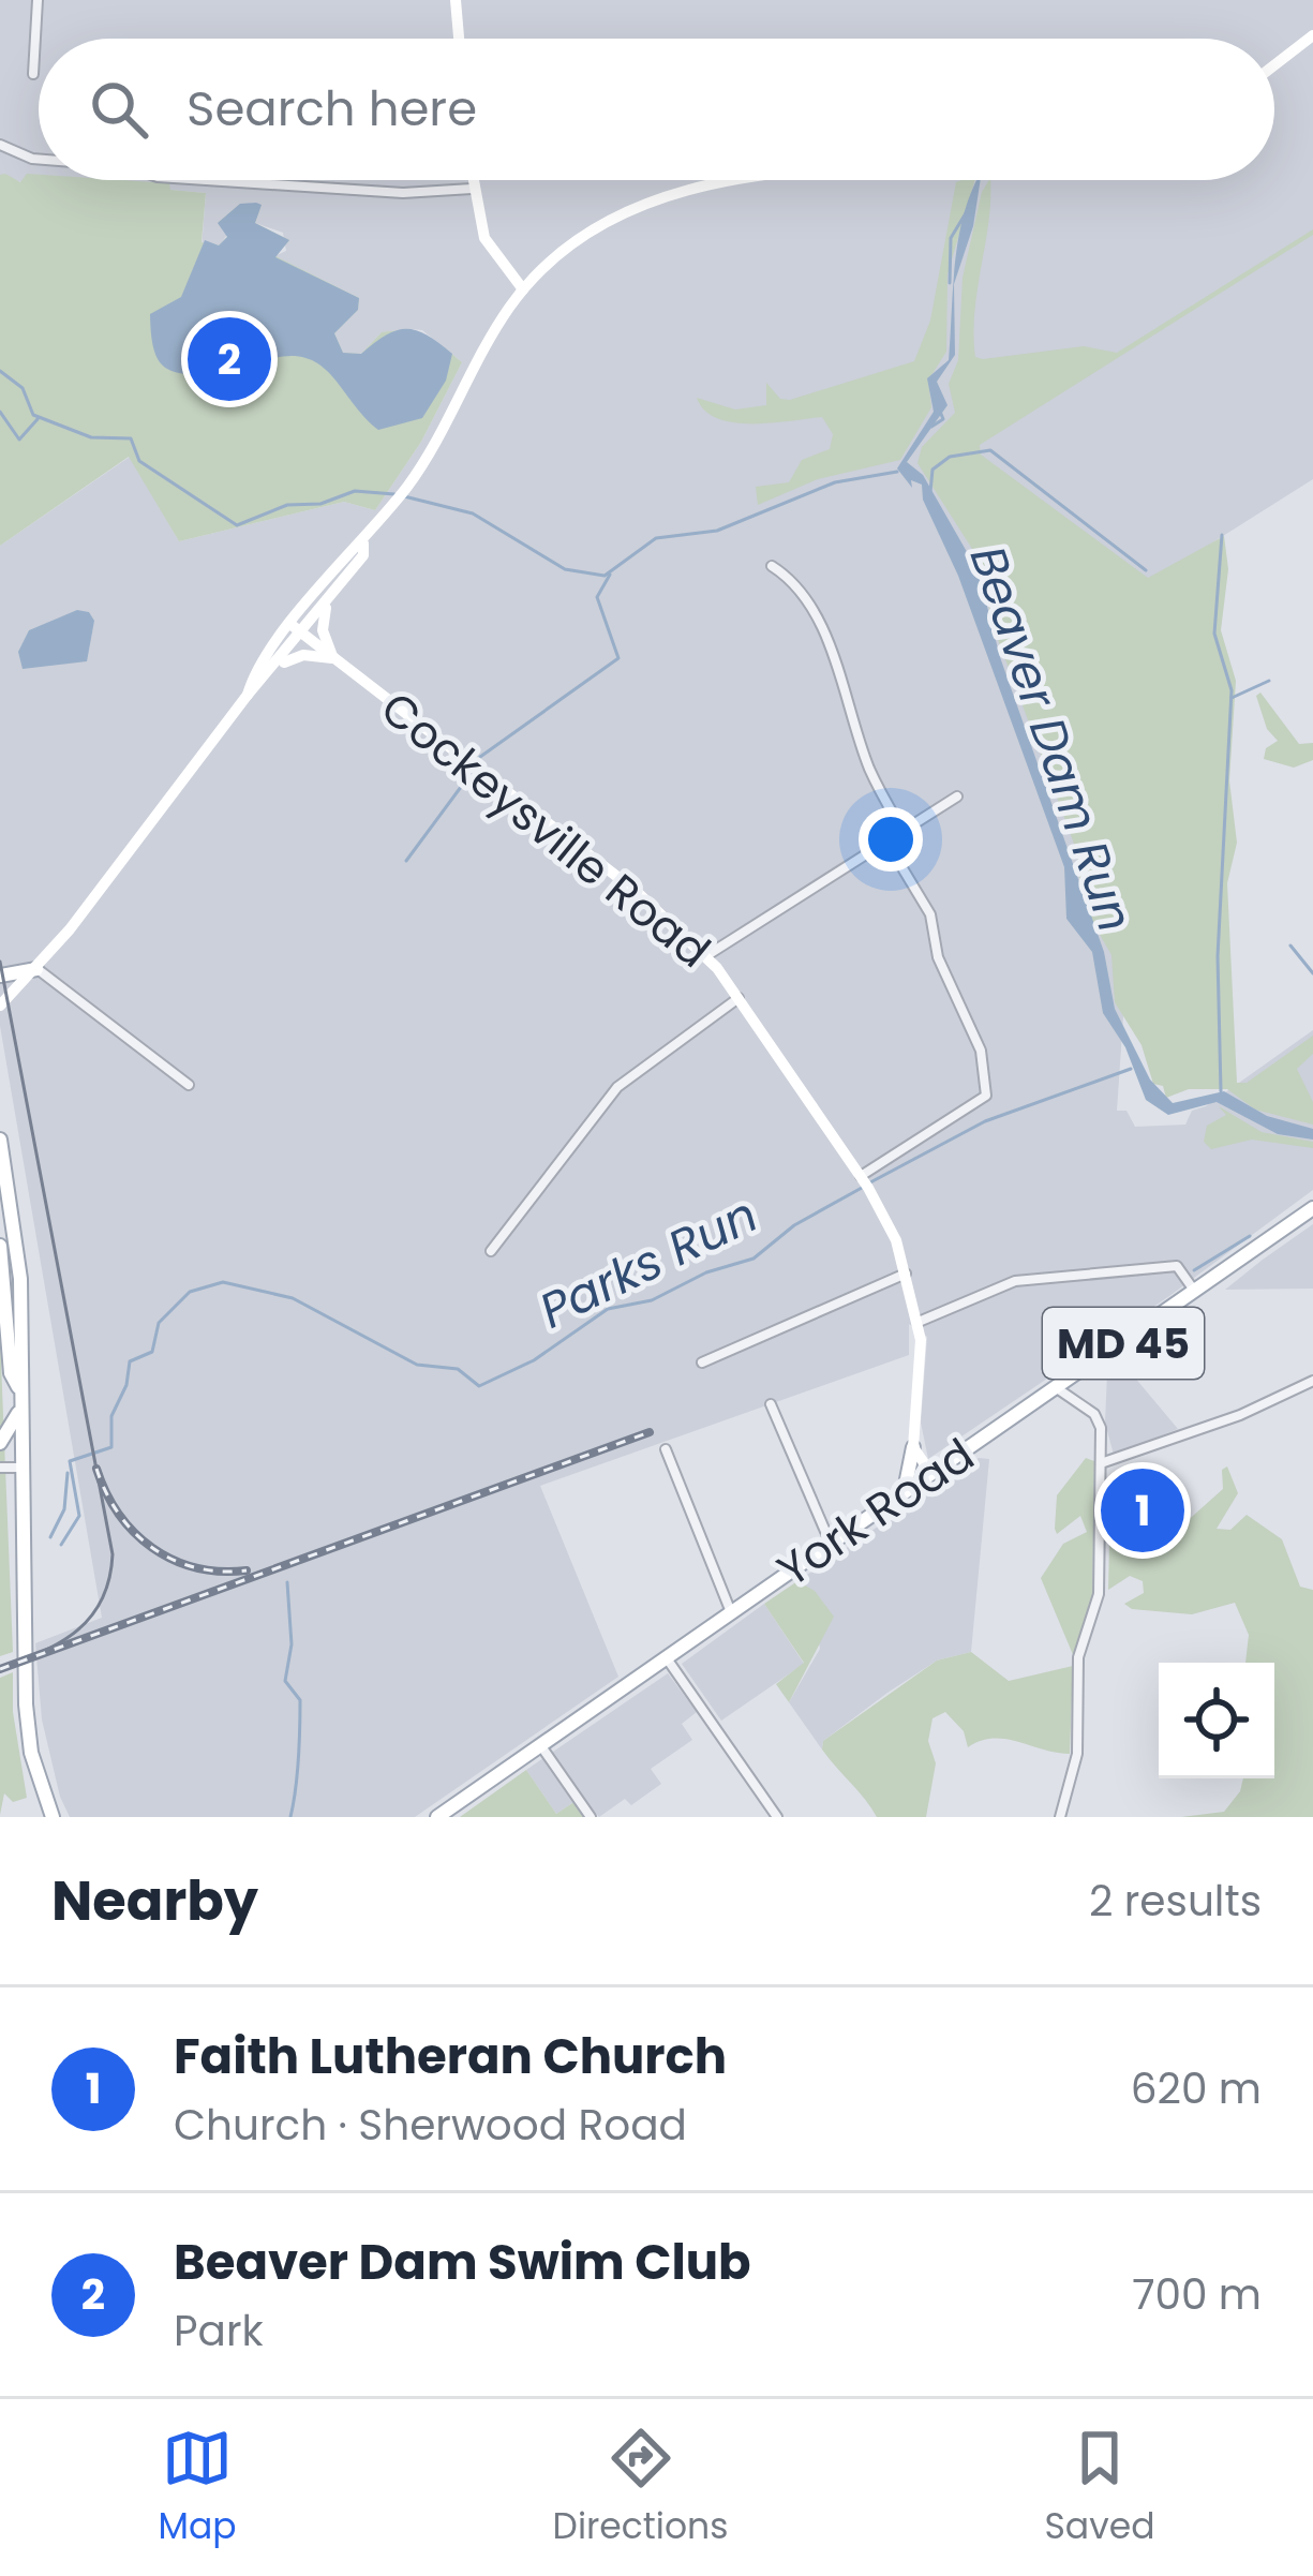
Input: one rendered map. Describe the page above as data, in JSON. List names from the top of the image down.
{
  "streets": {
    "main road": ["Cockeysville Road", "MD 45", "York Road"]
  },
  "water": ["Beaver Dam Run", "Parks Run"],
  "page": {
    "search": "Search here",
    "pins": ["2", "1"],
    "heading": ["Nearby", "2 results"],
    "list": [
      {
        "mark": "1",
        "name": "Faith Lutheran Church",
        "note": "Church · Sherwood Road",
        "value": "620 m"
      },
      {
        "mark": "2",
        "name": "Beaver Dam Swim Club",
        "note": "Park",
        "value": "700 m"
      }
    ],
    "nav": ["Map", "Directions", "Saved"]
  }
}
